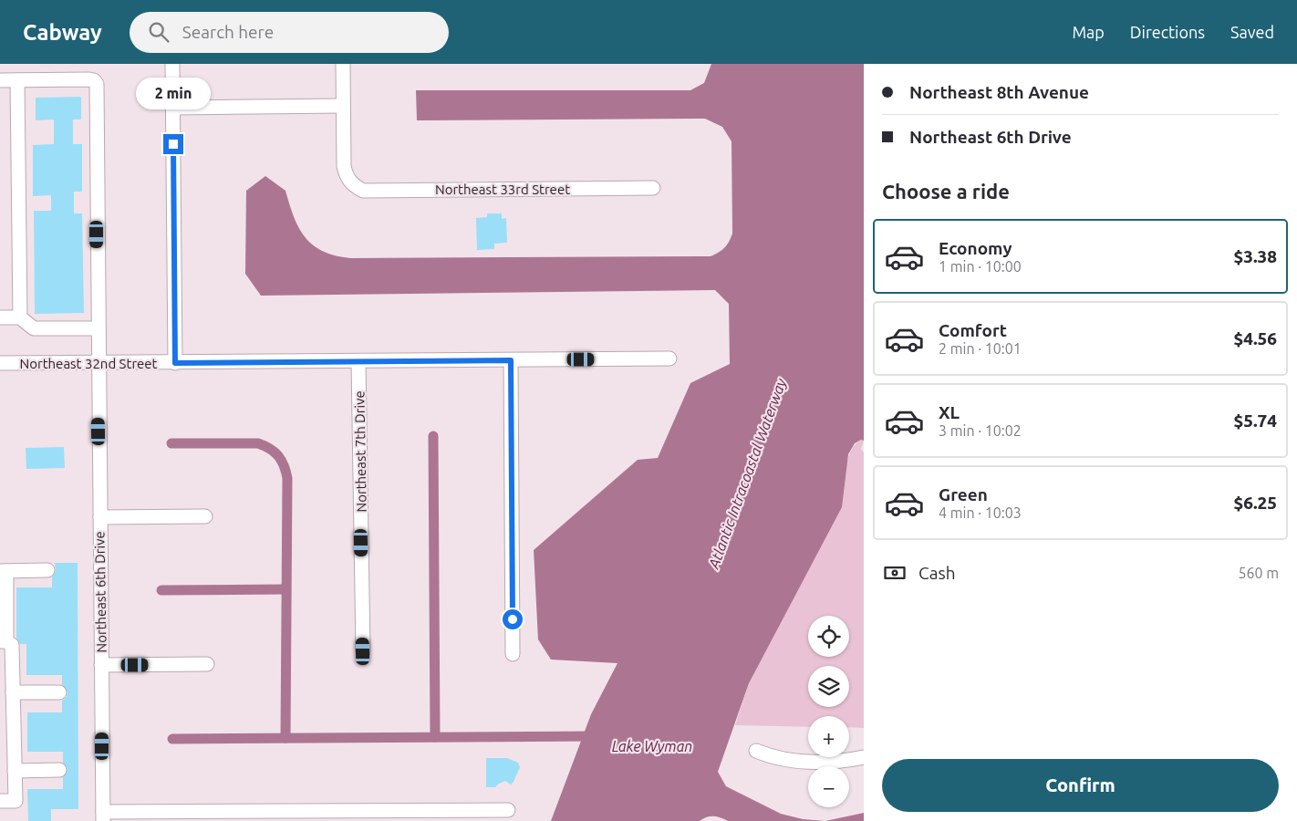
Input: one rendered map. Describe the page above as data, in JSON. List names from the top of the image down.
{
  "streets": {
    "street": [
      "Northeast 33rd Street",
      "Northeast 32nd Street",
      "Northeast 7th Drive",
      "Northeast 6th Drive"
    ]
  },
  "crossings": [
    ["Northeast 32nd Street", "Northeast 7th Drive"],
    ["Northeast 32nd Street", "Northeast 6th Drive"]
  ],
  "water": ["Atlantic Intracoastal Waterway", "Lake Wyman"],
  "page": {
    "header": "Cabway",
    "search": "Search here",
    "nav": ["Map", "Directions", "Saved"],
    "banner": ["Northeast 8th Avenue", "Northeast 6th Drive"],
    "bubble": "2 min",
    "heading": "Choose a ride",
    "list": [
      {
        "name": "Economy",
        "note": "1 min · 10:00",
        "value": "$3.38"
      },
      {
        "name": "Comfort",
        "note": "2 min · 10:01",
        "value": "$4.56"
      },
      {
        "name": "XL",
        "note": "3 min · 10:02",
        "value": "$5.74"
      },
      {
        "name": "Green",
        "note": "4 min · 10:03",
        "value": "$6.25"
      }
    ],
    "pay": ["Cash", "560 m"],
    "map_buttons": ["+", "−"],
    "buttons": "Confirm"
  }
}
